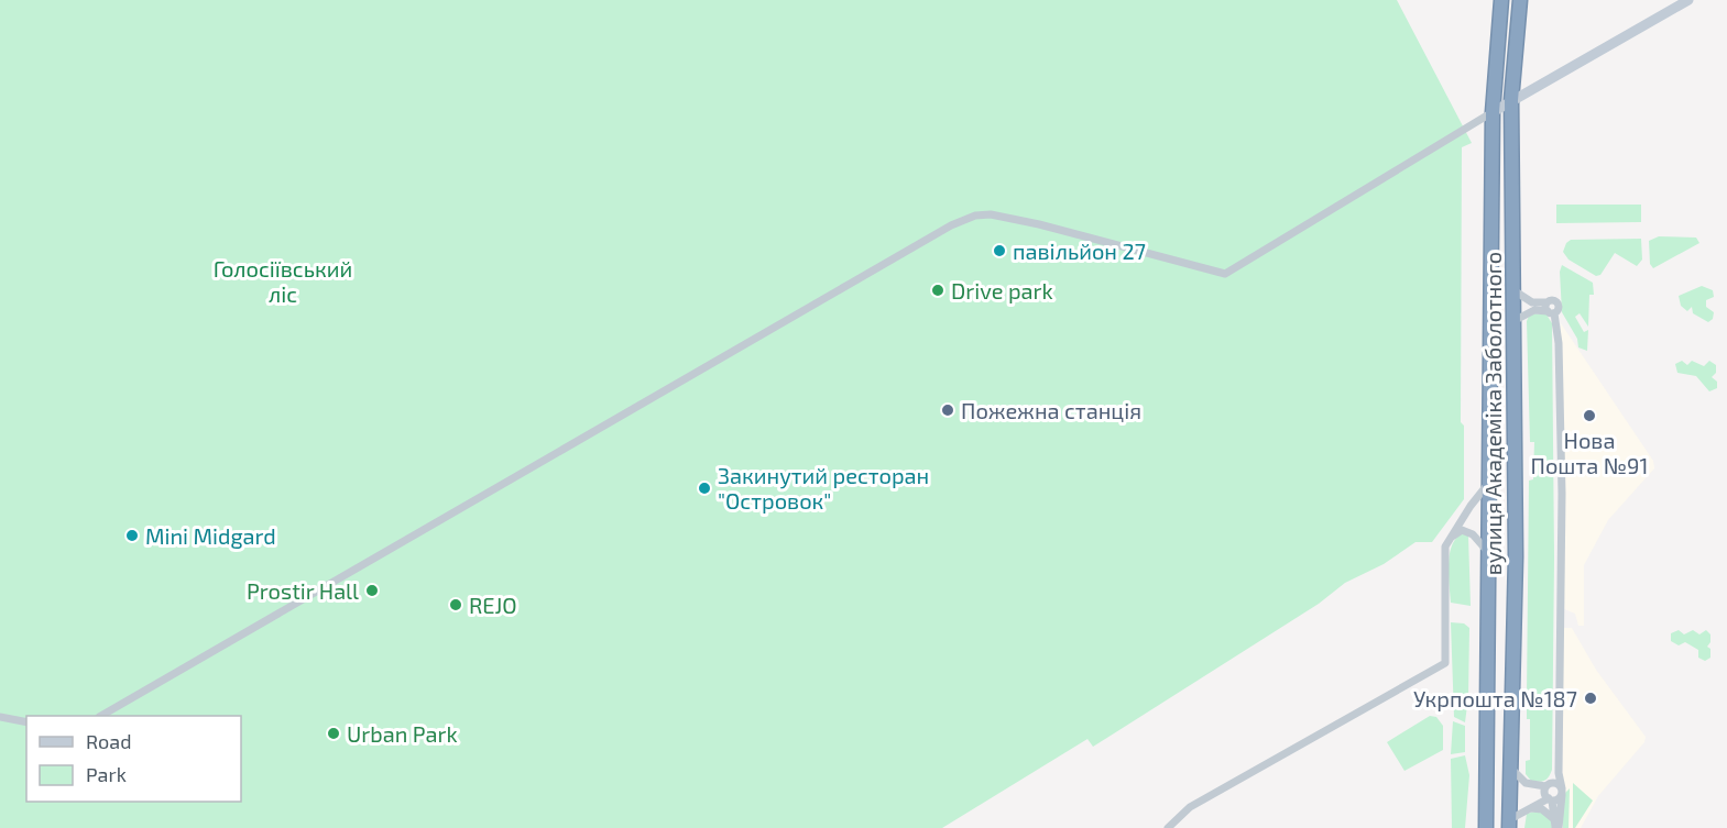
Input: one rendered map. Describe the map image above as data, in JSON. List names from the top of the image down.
{
  "streets": {
    "highway": ["вулиця Академіка Заболотного"]
  },
  "parks": ["Голосіївський ліс"],
  "places": [
    "павільйон 27",
    "Drive park",
    "Пожежна станція",
    "Нова Пошта №91",
    "Закинутий ресторан \"Островок\"",
    "Mini Midgard",
    "Prostir Hall",
    "REJO",
    "Укрпошта №187",
    "Urban Park"
  ],
  "legend": ["Road", "Park"]
}
